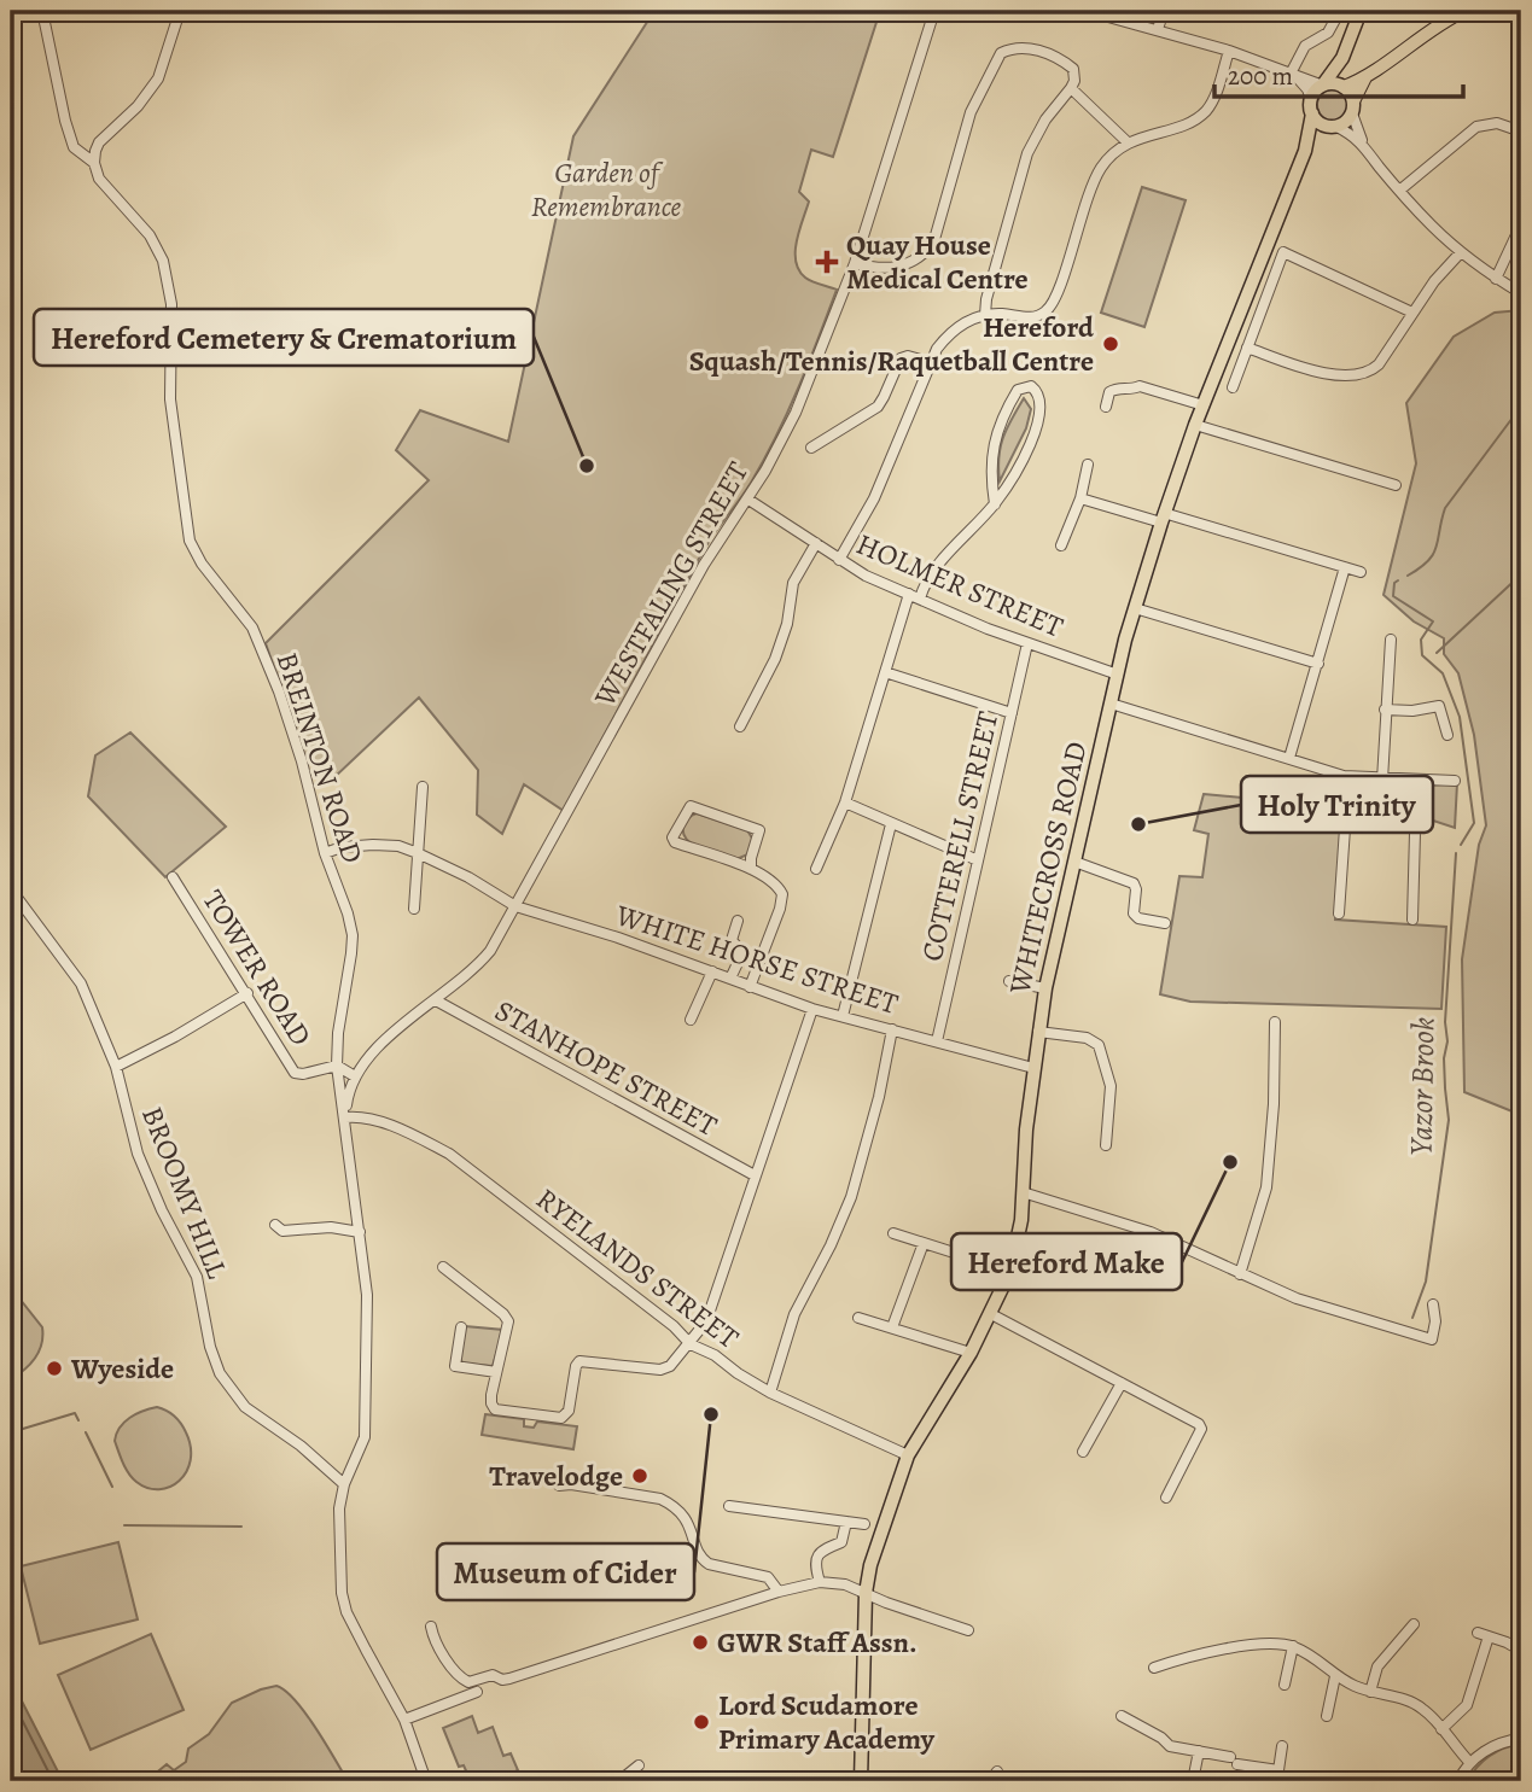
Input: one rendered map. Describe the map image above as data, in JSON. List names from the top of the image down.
{
  "streets": {
    "highway": ["WHITECROSS ROAD"],
    "street": [
      "WESTFALING STREET",
      "HOLMER STREET",
      "BREINTON ROAD",
      "COTTERELL STREET",
      "WHITE HORSE STREET",
      "TOWER ROAD",
      "STANHOPE STREET",
      "BROOMY HILL",
      "RYELANDS STREET"
    ]
  },
  "crossings": [
    ["WESTFALING STREET", "HOLMER STREET"],
    ["WESTFALING STREET", "BREINTON ROAD"],
    ["WESTFALING STREET", "WHITE HORSE STREET"],
    ["WESTFALING STREET", "TOWER ROAD"],
    ["WESTFALING STREET", "STANHOPE STREET"],
    ["WESTFALING STREET", "RYELANDS STREET"],
    ["HOLMER STREET", "COTTERELL STREET"],
    ["HOLMER STREET", "WHITECROSS ROAD"],
    ["BREINTON ROAD", "WHITE HORSE STREET"],
    ["BREINTON ROAD", "TOWER ROAD"],
    ["BREINTON ROAD", "BROOMY HILL"],
    ["BREINTON ROAD", "RYELANDS STREET"],
    ["COTTERELL STREET", "WHITE HORSE STREET"],
    ["WHITECROSS ROAD", "WHITE HORSE STREET"],
    ["WHITECROSS ROAD", "RYELANDS STREET"]
  ],
  "water": ["Yazor Brook"],
  "parks": ["Garden of Remembrance"],
  "places": {
    "health": ["Quay House Medical Centre"],
    "other": [
      "Hereford Squash/Tennis/Raquetball Centre",
      "Hereford Cemetery & Crematorium",
      "Holy Trinity",
      "Hereford Make",
      "Wyeside",
      "Museum of Cider",
      "Travelodge",
      "GWR Staff Assn.",
      "Lord Scudamore Primary Academy"
    ]
  },
  "scale_bar": "200 m"
}
